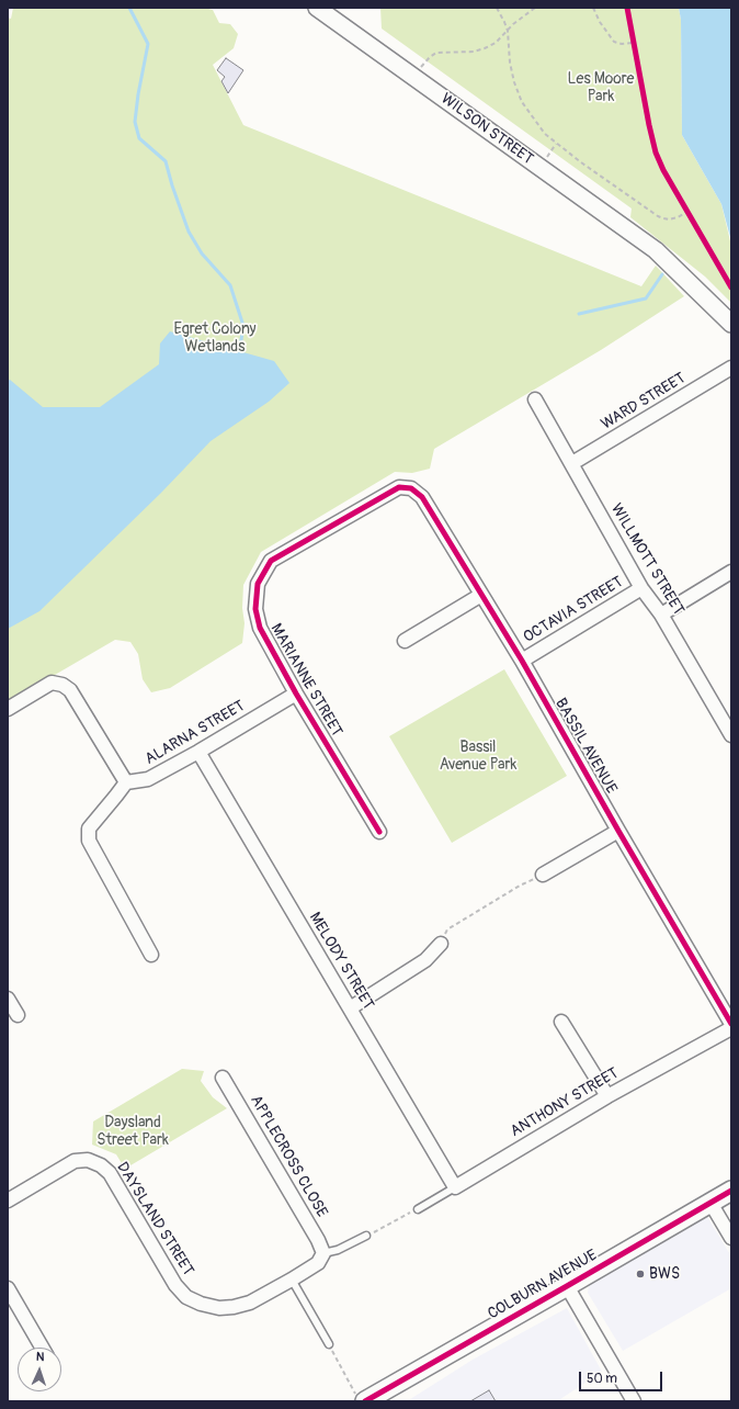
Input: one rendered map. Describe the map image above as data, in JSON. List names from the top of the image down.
{
  "streets": {
    "main road": ["COLBURN AVENUE"],
    "street": [
      "WILSON STREET",
      "WARD STREET",
      "WILLMOTT STREET",
      "OCTAVIA STREET",
      "MARIANNE STREET",
      "ALARNA STREET",
      "BASSIL AVENUE",
      "MELODY STREET",
      "ANTHONY STREET",
      "APPLECROSS CLOSE",
      "DAYSLAND STREET"
    ]
  },
  "crossings": [
    ["WARD STREET", "WILLMOTT STREET"],
    ["WILLMOTT STREET", "OCTAVIA STREET"],
    ["OCTAVIA STREET", "BASSIL AVENUE"],
    ["MARIANNE STREET", "ALARNA STREET"],
    ["MARIANNE STREET", "BASSIL AVENUE"],
    ["ALARNA STREET", "MELODY STREET"],
    ["MELODY STREET", "ANTHONY STREET"],
    ["APPLECROSS CLOSE", "DAYSLAND STREET"]
  ],
  "parks": [
    "Les Moore Park",
    "Egret Colony Wetlands",
    "Bassil Avenue Park",
    "Daysland Street Park"
  ],
  "places": ["BWS"],
  "scale_bar": "50 m",
  "north": "top"
}
